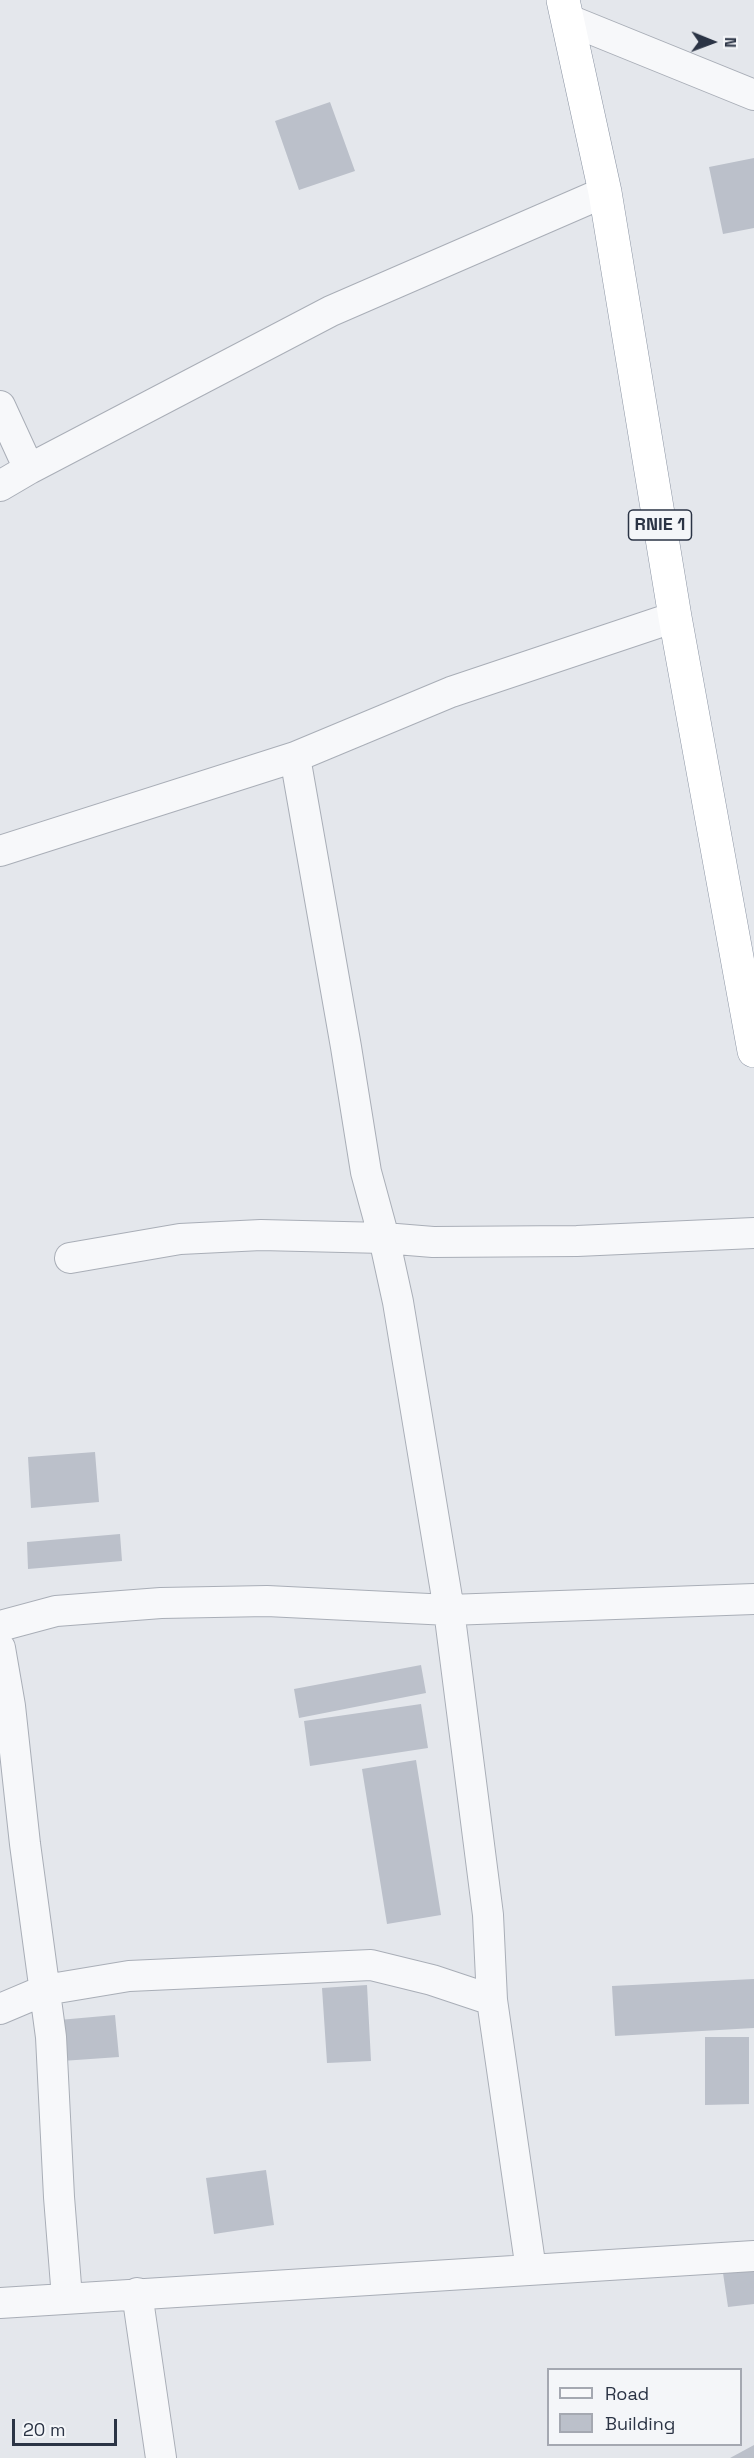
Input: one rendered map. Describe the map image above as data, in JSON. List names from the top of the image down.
{
  "streets": {
    "highway": ["RNIE 1"]
  },
  "legend": ["Road", "Building"],
  "scale_bar": "20 m",
  "north": "right"
}
